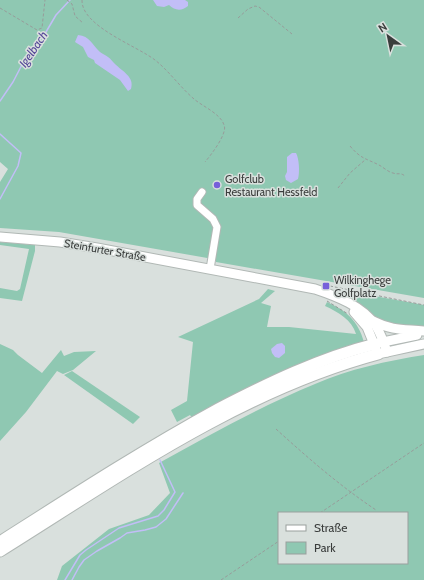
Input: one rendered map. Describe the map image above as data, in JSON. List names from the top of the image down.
{
  "streets": {
    "main road": ["Steinfurter Straße"]
  },
  "water": ["Igelbach"],
  "places": {
    "other": ["Golfclub Restaurant Hessfeld"],
    "transit": ["Wilkinghege Golfplatz"]
  },
  "legend": ["Straße", "Park"],
  "north": "top left"
}
